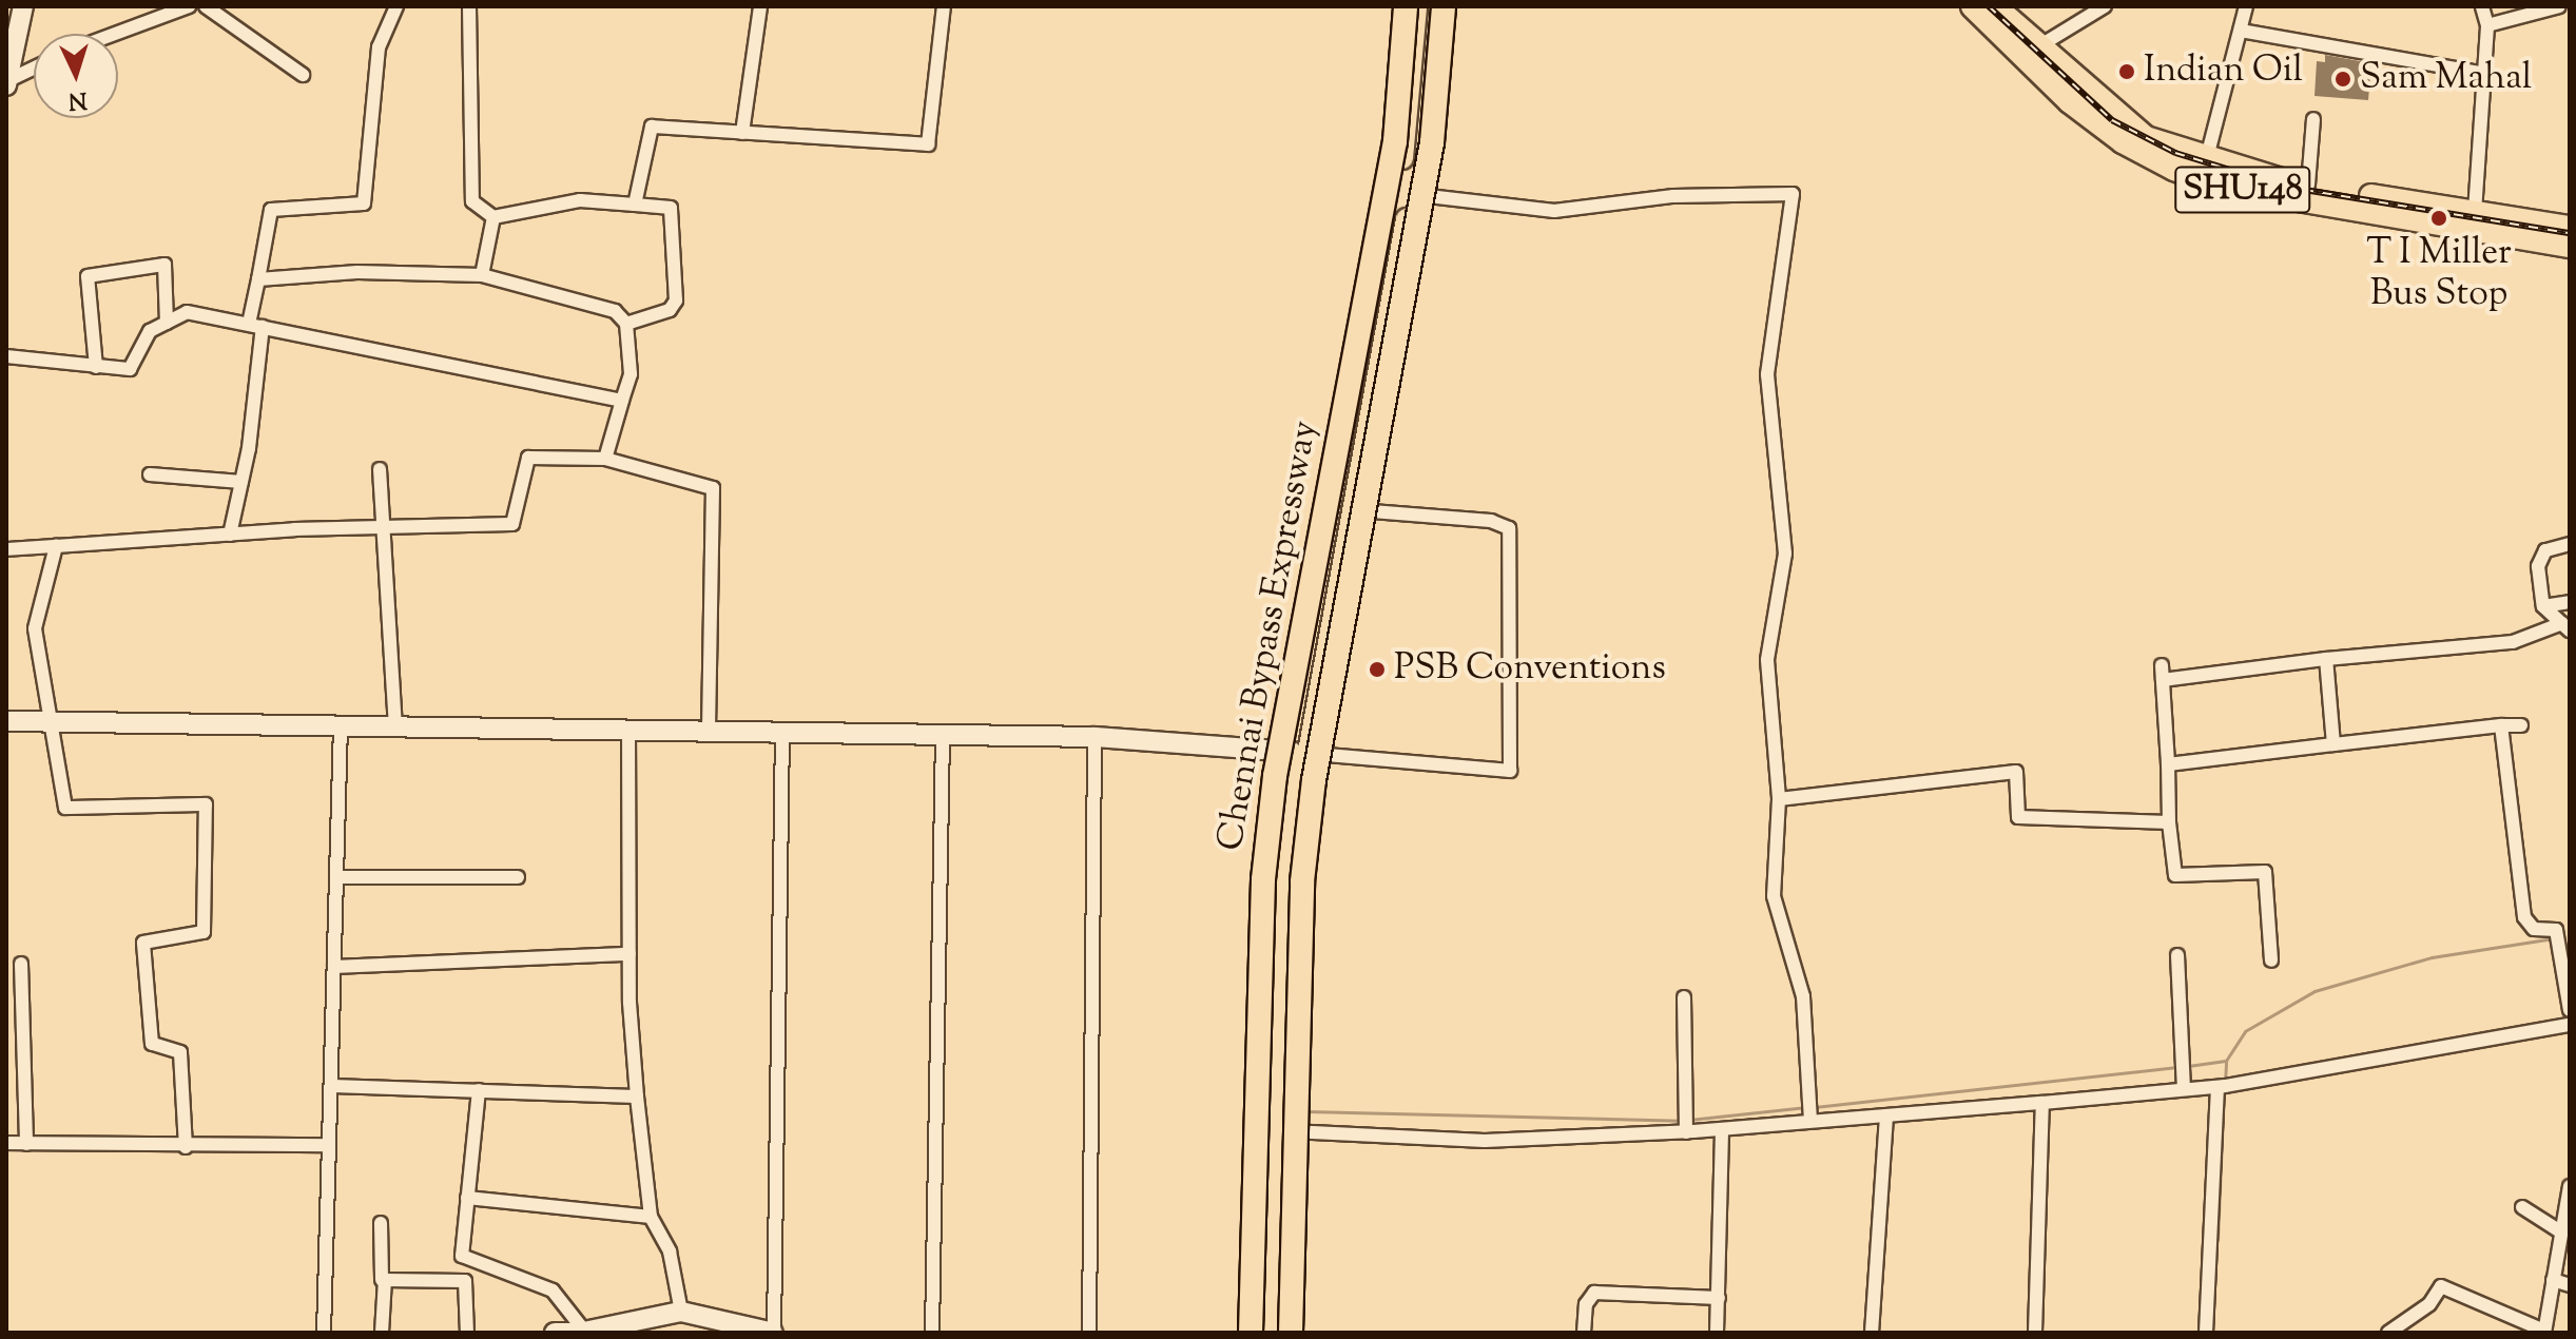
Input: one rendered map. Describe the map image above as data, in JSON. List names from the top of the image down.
{
  "streets": {
    "highway": ["SHU148", "Chennai Bypass Expressway"]
  },
  "places": [
    "Indian Oil",
    "Sam Mahal",
    "T I Miller Bus Stop",
    "PSB Conventions"
  ],
  "north": "bottom"
}
